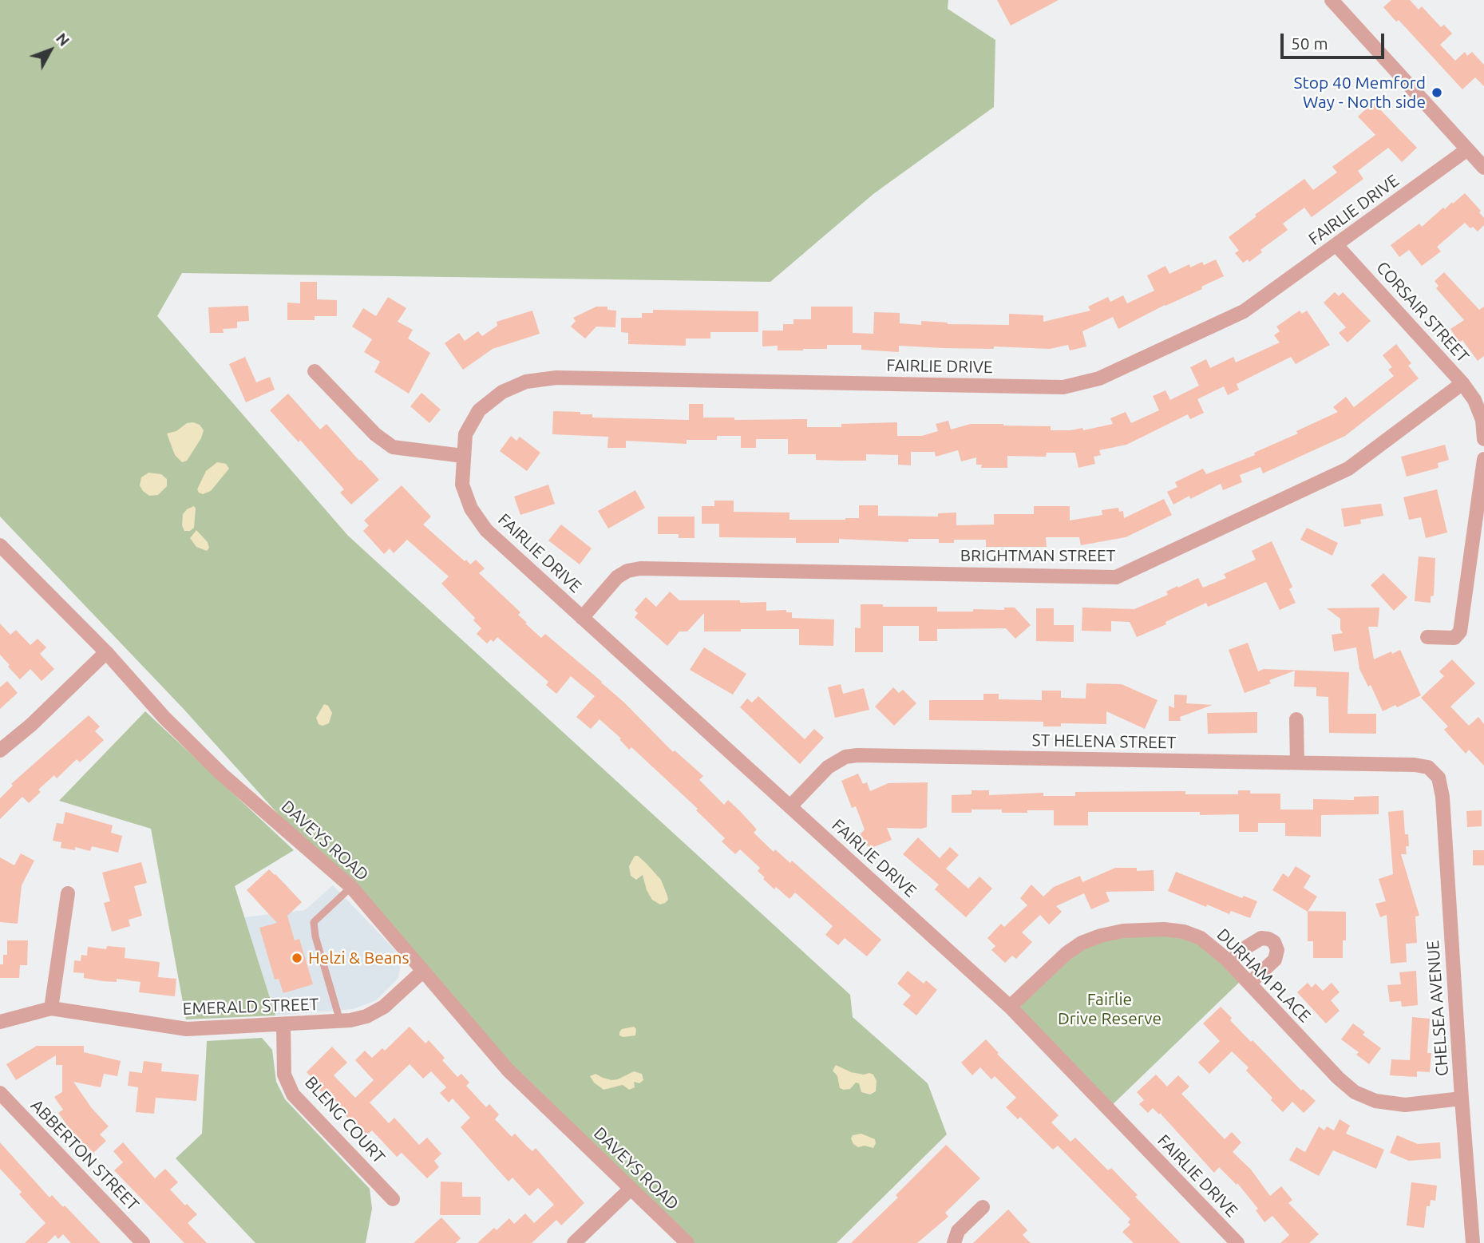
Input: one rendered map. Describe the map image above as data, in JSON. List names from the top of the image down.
{
  "streets": {
    "street": [
      "FAIRLIE DRIVE",
      "CORSAIR STREET",
      "BRIGHTMAN STREET",
      "ST HELENA STREET",
      "DAVEYS ROAD",
      "DURHAM PLACE",
      "EMERALD STREET",
      "CHELSEA AVENUE",
      "BLENG COURT",
      "ABBERTON STREET"
    ]
  },
  "crossings": [
    ["FAIRLIE DRIVE", "CORSAIR STREET"],
    ["FAIRLIE DRIVE", "BRIGHTMAN STREET"],
    ["FAIRLIE DRIVE", "ST HELENA STREET"],
    ["FAIRLIE DRIVE", "DURHAM PLACE"],
    ["CORSAIR STREET", "BRIGHTMAN STREET"],
    ["ST HELENA STREET", "CHELSEA AVENUE"],
    ["DAVEYS ROAD", "EMERALD STREET"],
    ["DURHAM PLACE", "CHELSEA AVENUE"],
    ["EMERALD STREET", "BLENG COURT"]
  ],
  "parks": ["Fairlie Drive Reserve"],
  "places": ["Stop 40 Memford Way - North side", "Helzi & Beans"],
  "scale_bar": "50 m",
  "north": "top right"
}
